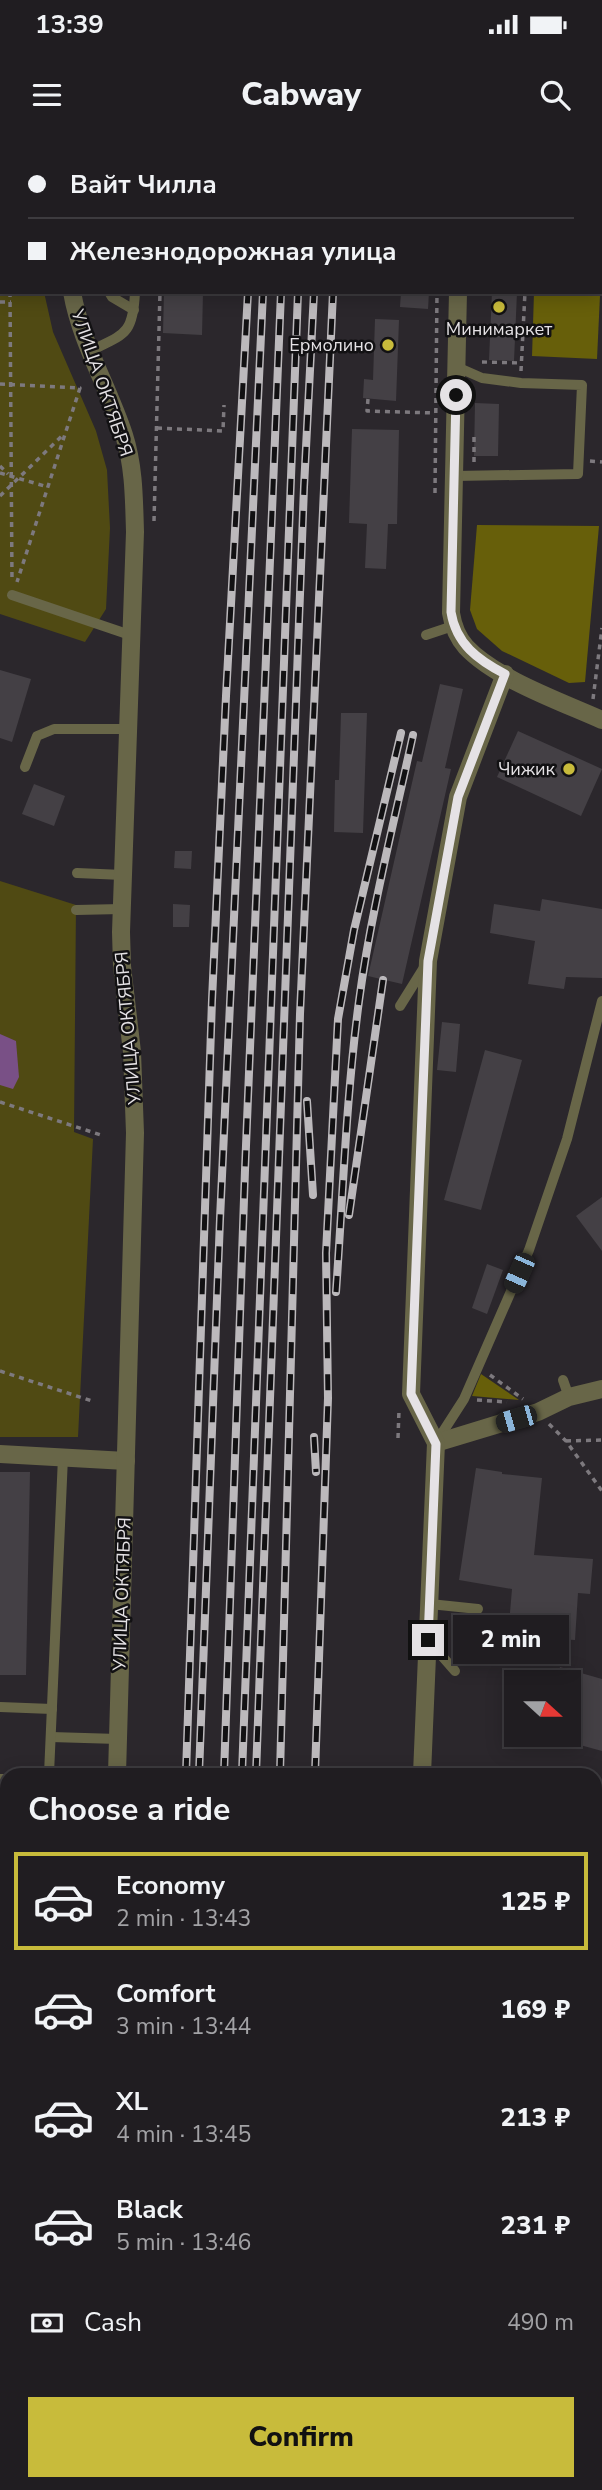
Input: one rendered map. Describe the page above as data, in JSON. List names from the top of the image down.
{
  "streets": {
    "street": ["УЛИЦА ОКТЯБРЯ"]
  },
  "places": ["Минимаркет", "Ермолино", "Чижик"],
  "north": "right",
  "page": {
    "status": "13:39",
    "header": "Cabway",
    "banner": ["Вайт Чилла", "Железнодорожная улица"],
    "bubble": "2 min",
    "heading": "Choose a ride",
    "list": [
      {
        "name": "Economy",
        "note": "2 min · 13:43",
        "value": "125 ₽"
      },
      {
        "name": "Comfort",
        "note": "3 min · 13:44",
        "value": "169 ₽"
      },
      {
        "name": "XL",
        "note": "4 min · 13:45",
        "value": "213 ₽"
      },
      {
        "name": "Black",
        "note": "5 min · 13:46",
        "value": "231 ₽"
      }
    ],
    "pay": ["Cash", "490 m"],
    "buttons": "Confirm"
  }
}
